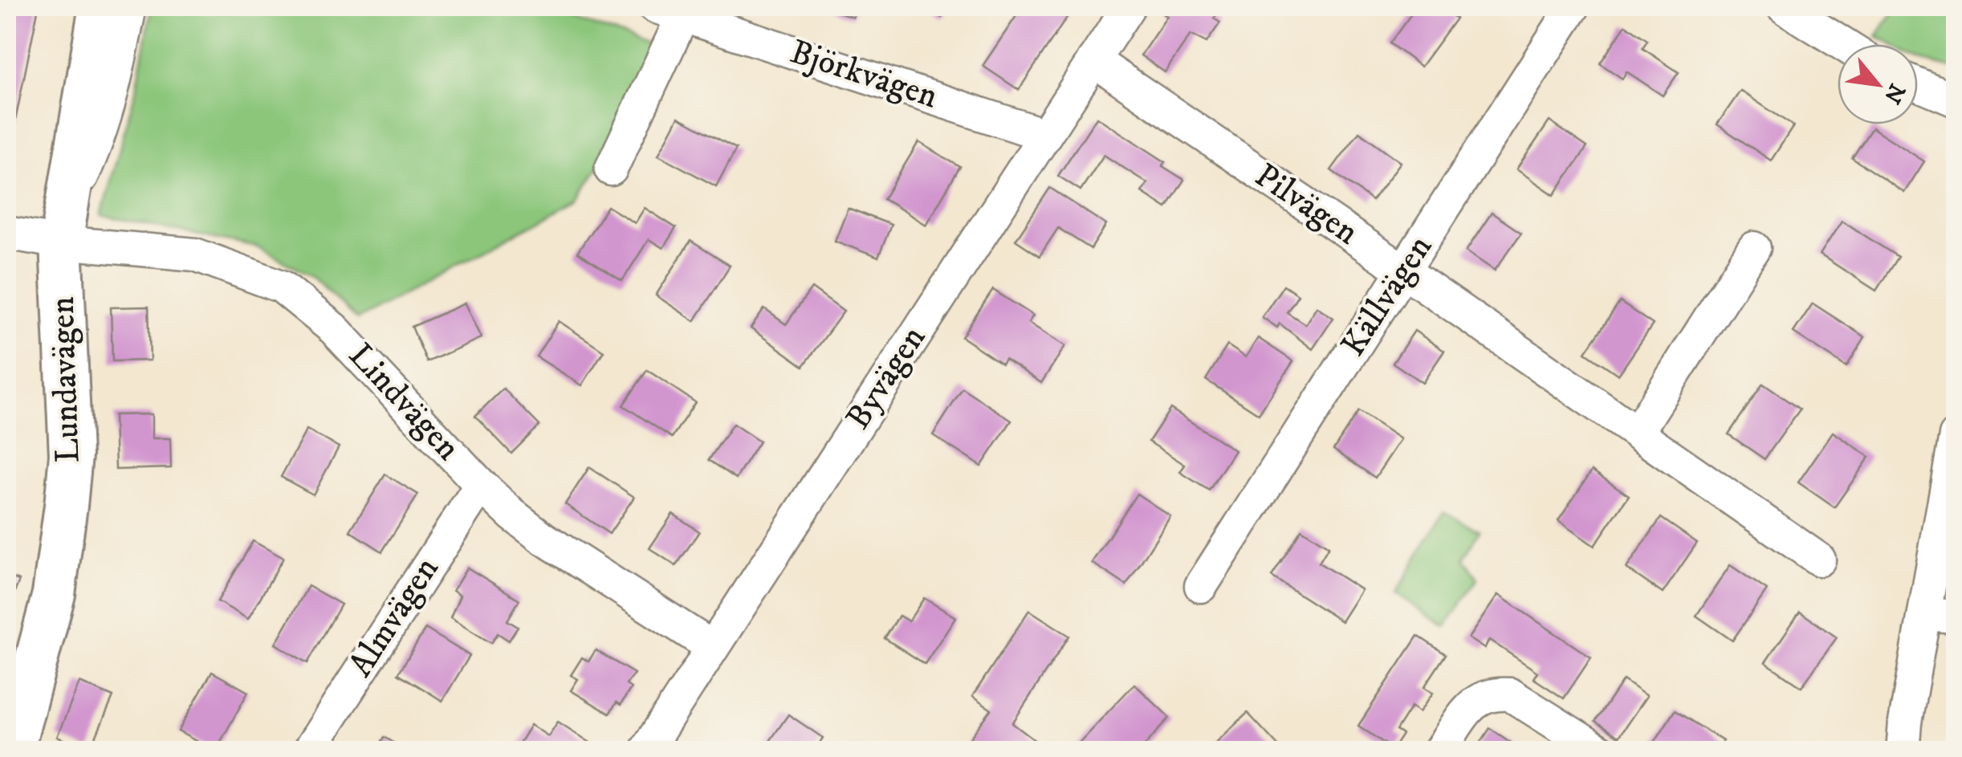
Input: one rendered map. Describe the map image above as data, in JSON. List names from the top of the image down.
{
  "streets": {
    "main road": ["Lundavägen"],
    "street": [
      "Björkvägen",
      "Pilvägen",
      "Källvägen",
      "Byvägen",
      "Lindvägen",
      "Almvägen"
    ]
  },
  "crossings": [
    ["Björkvägen", "Byvägen"],
    ["Pilvägen", "Källvägen"],
    ["Pilvägen", "Byvägen"],
    ["Byvägen", "Lindvägen"],
    ["Lundavägen", "Lindvägen"],
    ["Lindvägen", "Almvägen"]
  ],
  "north": "bottom right"
}
